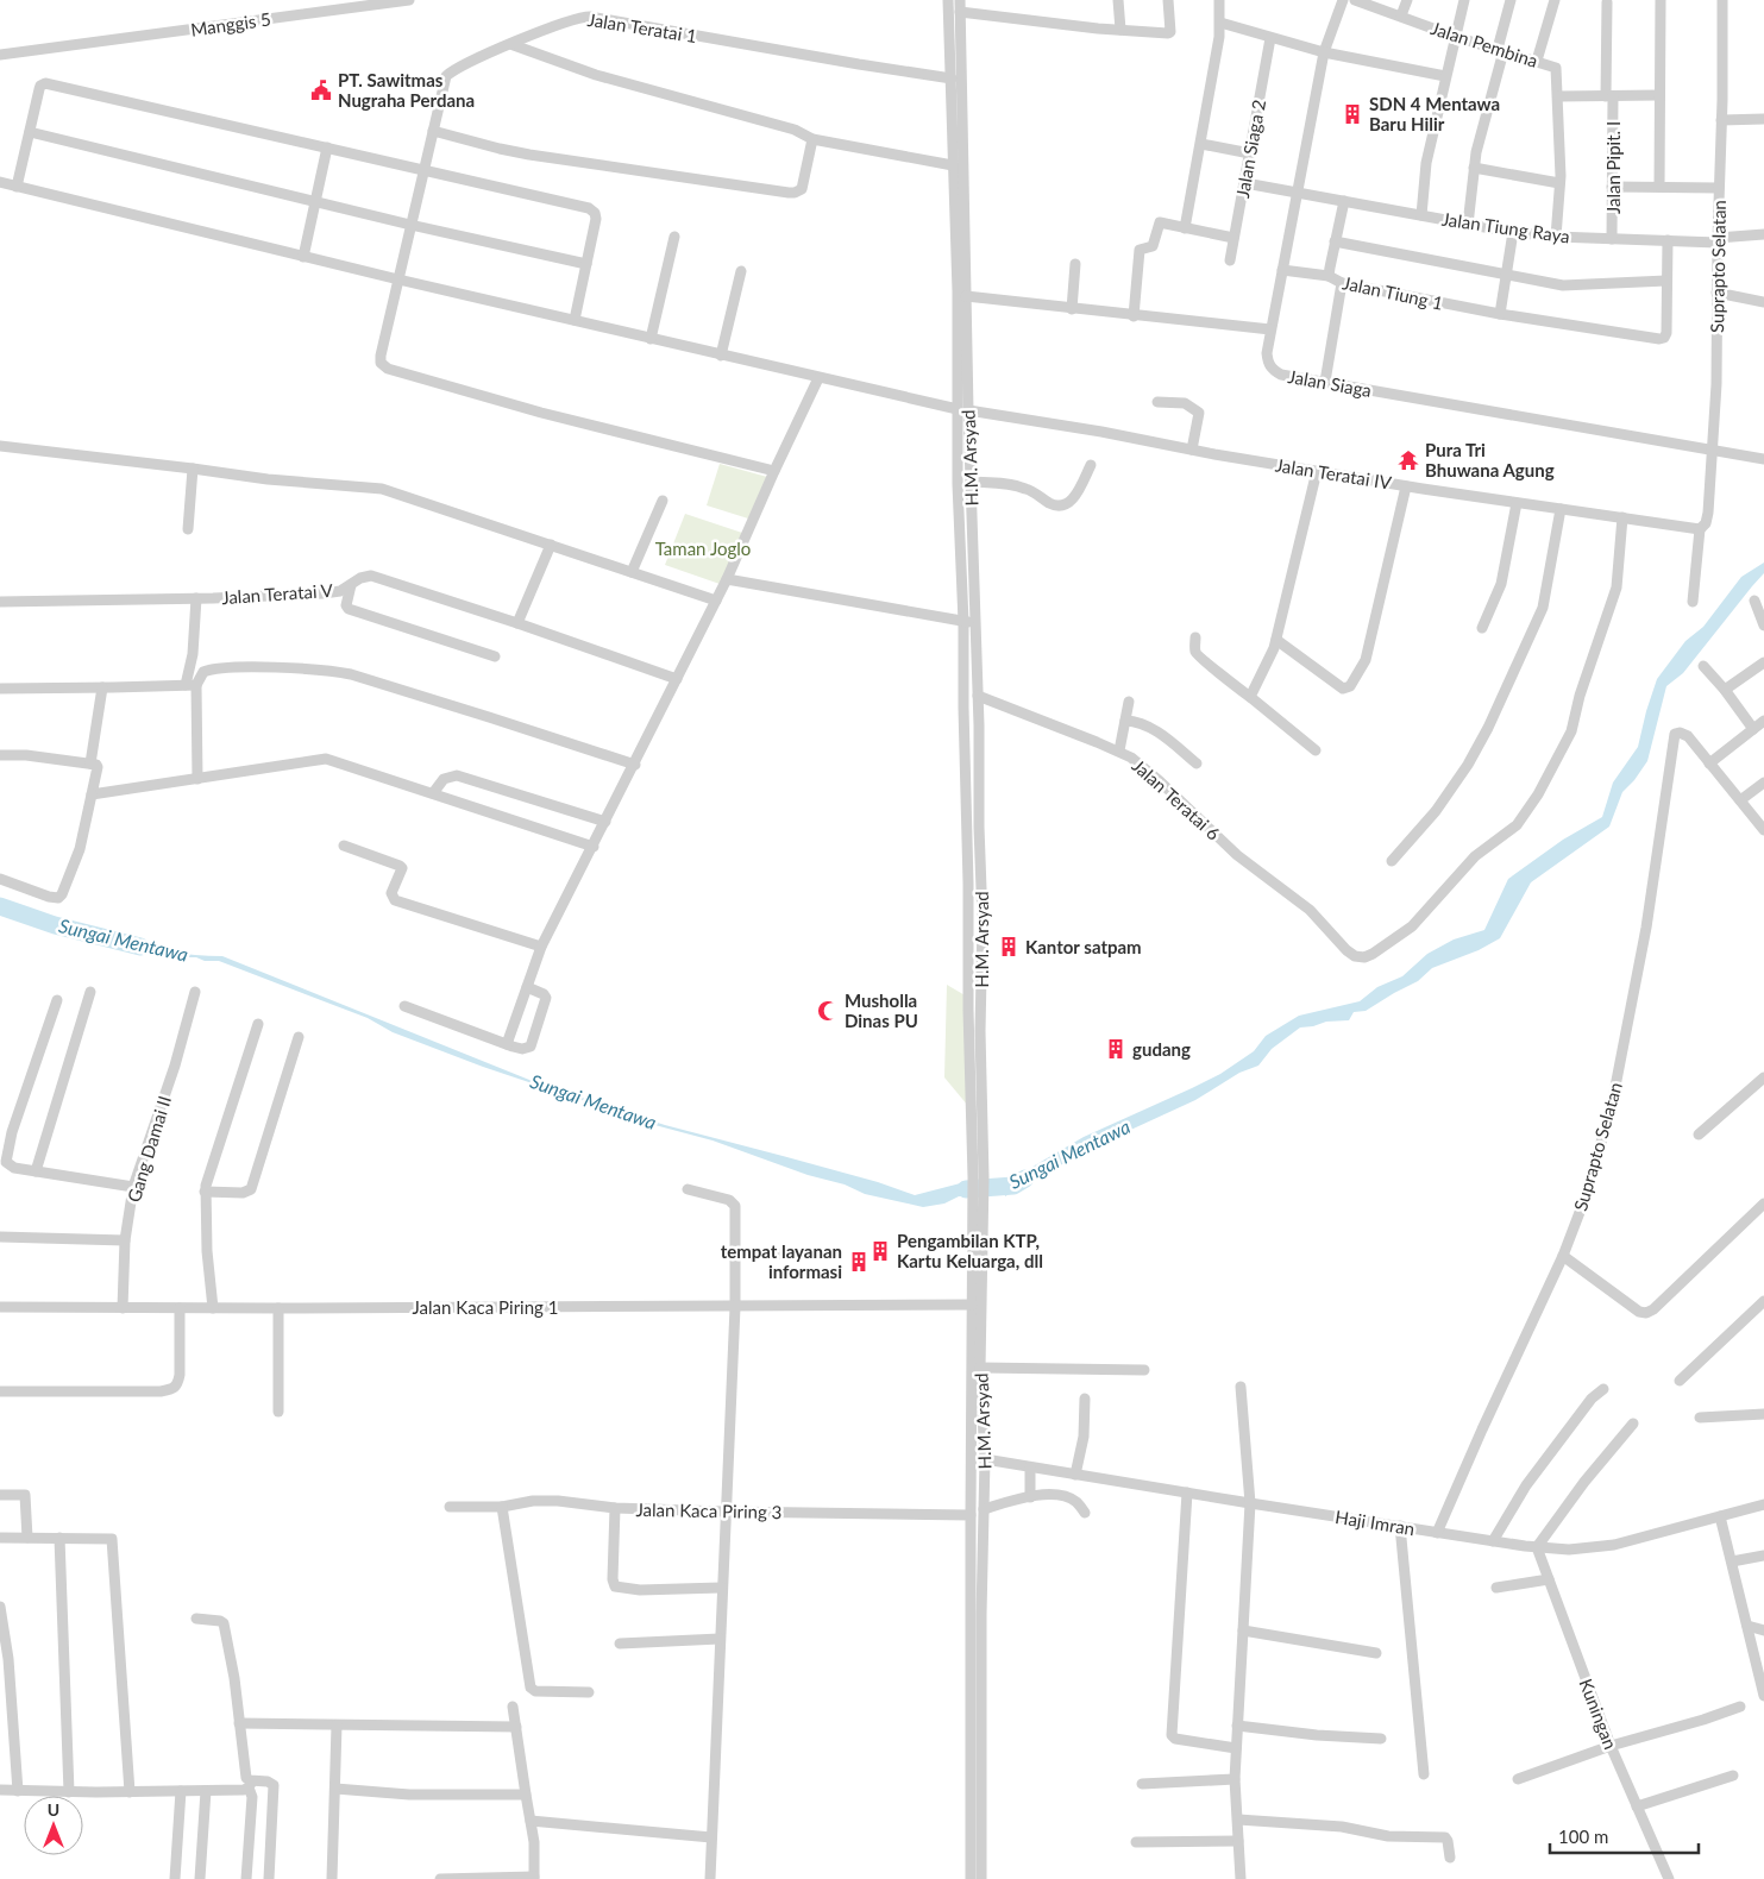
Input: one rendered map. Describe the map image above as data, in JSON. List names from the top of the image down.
{
  "streets": {
    "street": [
      "Manggis 5",
      "Jalan Teratai 1",
      "Jalan Pembina",
      "Jalan Siaga 2",
      "Jalan Pipit. I",
      "Jalan Tiung Raya",
      "Suprapto Selatan",
      "Jalan Tiung 1",
      "Jalan Siaga",
      "H.M. Arsyad",
      "Jalan Teratai IV",
      "Jalan Teratai V",
      "Jalan Teratai 6",
      "Gang Damai II",
      "Jalan Kaca Piring 1",
      "Jalan Kaca Piring 3",
      "Haji Imran",
      "Kuningan"
    ]
  },
  "crossings": [
    ["Jalan Teratai 1", "H.M. Arsyad"],
    ["Jalan Teratai 1", "Jalan Teratai IV"],
    ["Jalan Pembina", "Jalan Tiung Raya"],
    ["Jalan Siaga 2", "Jalan Tiung Raya"],
    ["Jalan Pipit. I", "Jalan Tiung Raya"],
    ["Jalan Tiung Raya", "Suprapto Selatan"],
    ["Jalan Tiung Raya", "Jalan Tiung 1"],
    ["Jalan Tiung Raya", "Jalan Siaga"],
    ["Suprapto Selatan", "Jalan Siaga"],
    ["Suprapto Selatan", "Jalan Teratai IV"],
    ["Suprapto Selatan", "Haji Imran"],
    ["H.M. Arsyad", "Jalan Teratai IV"],
    ["H.M. Arsyad", "Jalan Teratai 6"],
    ["H.M. Arsyad", "Jalan Kaca Piring 1"],
    ["H.M. Arsyad", "Jalan Kaca Piring 3"],
    ["H.M. Arsyad", "Haji Imran"],
    ["Jalan Teratai IV", "Jalan Teratai 6"],
    ["Gang Damai II", "Jalan Kaca Piring 1"],
    ["Haji Imran", "Kuningan"]
  ],
  "water": ["Sungai Mentawa"],
  "parks": ["Taman Joglo"],
  "places": {
    "public building": ["PT. Sawitmas Nugraha Perdana"],
    "building": [
      "SDN 4 Mentawa Baru Hilir",
      "Kantor satpam",
      "gudang",
      "Pengambilan KTP, Kartu Keluarga, dll",
      "tempat layanan informasi"
    ],
    "temple": ["Pura Tri Bhuwana Agung"],
    "mosque": ["Musholla Dinas PU"]
  },
  "scale_bar": "100 m",
  "north": "top"
}
